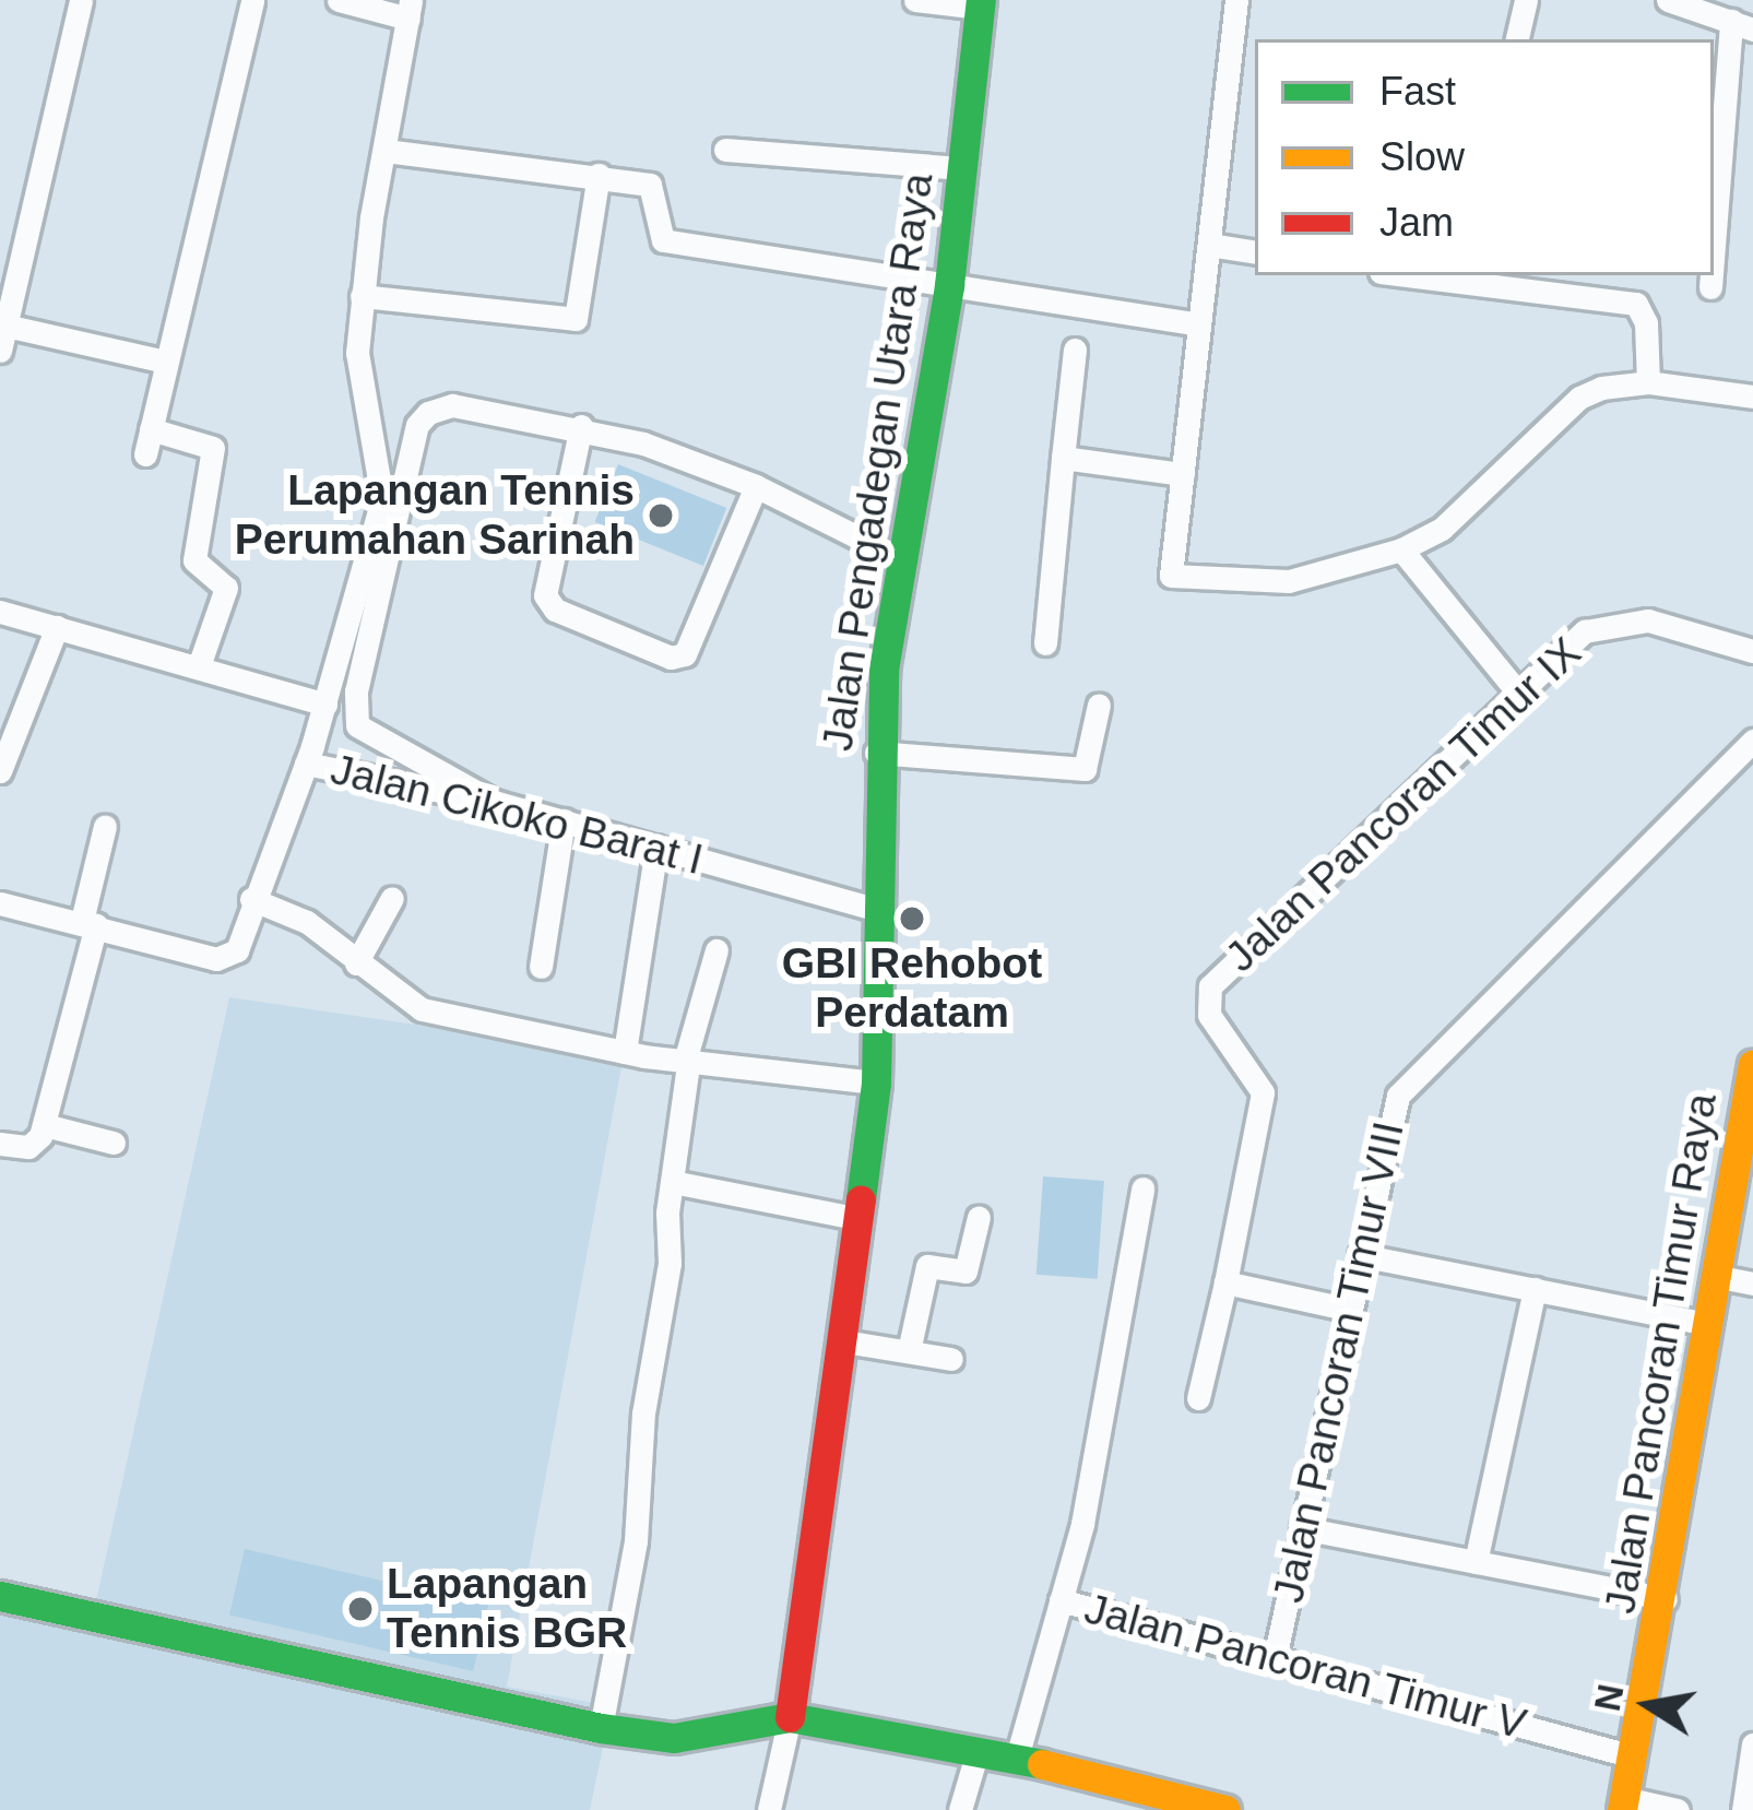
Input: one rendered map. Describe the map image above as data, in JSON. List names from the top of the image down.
{
  "streets": {
    "street": [
      "Jalan Pengadegan Utara Raya",
      "Jalan Pancoran Timur IX",
      "Jalan Cikoko Barat I",
      "Jalan Pancoran Timur Raya",
      "Jalan Pancoran Timur VIII",
      "Jalan Pancoran Timur V"
    ]
  },
  "crossings": [
    ["Jalan Pengadegan Utara Raya", "Jalan Cikoko Barat I"],
    ["Jalan Pancoran Timur Raya", "Jalan Pancoran Timur V"],
    ["Jalan Pancoran Timur VIII", "Jalan Pancoran Timur V"]
  ],
  "places": ["Lapangan Tennis Perumahan Sarinah", "GBI Rehobot Perdatam", "Lapangan Tennis BGR"],
  "legend": ["Fast", "Slow", "Jam"],
  "north": "left"
}
